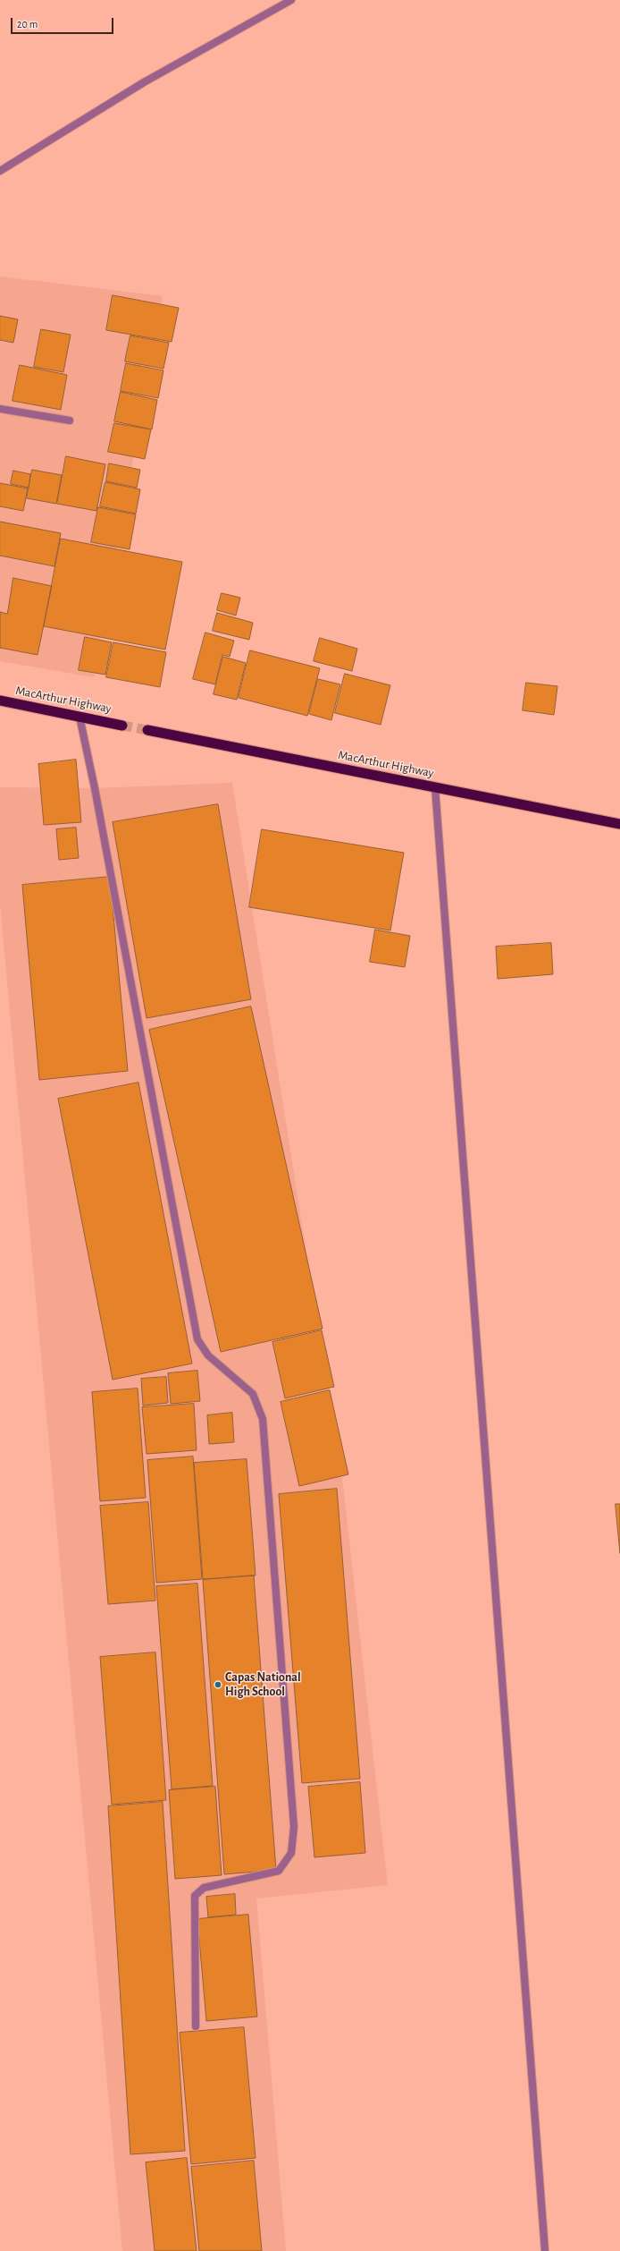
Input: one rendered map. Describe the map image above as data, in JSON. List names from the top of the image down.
{
  "streets": {
    "highway": ["MacArthur Highway"]
  },
  "places": ["Capas National High School"],
  "scale_bar": "20 m"
}
